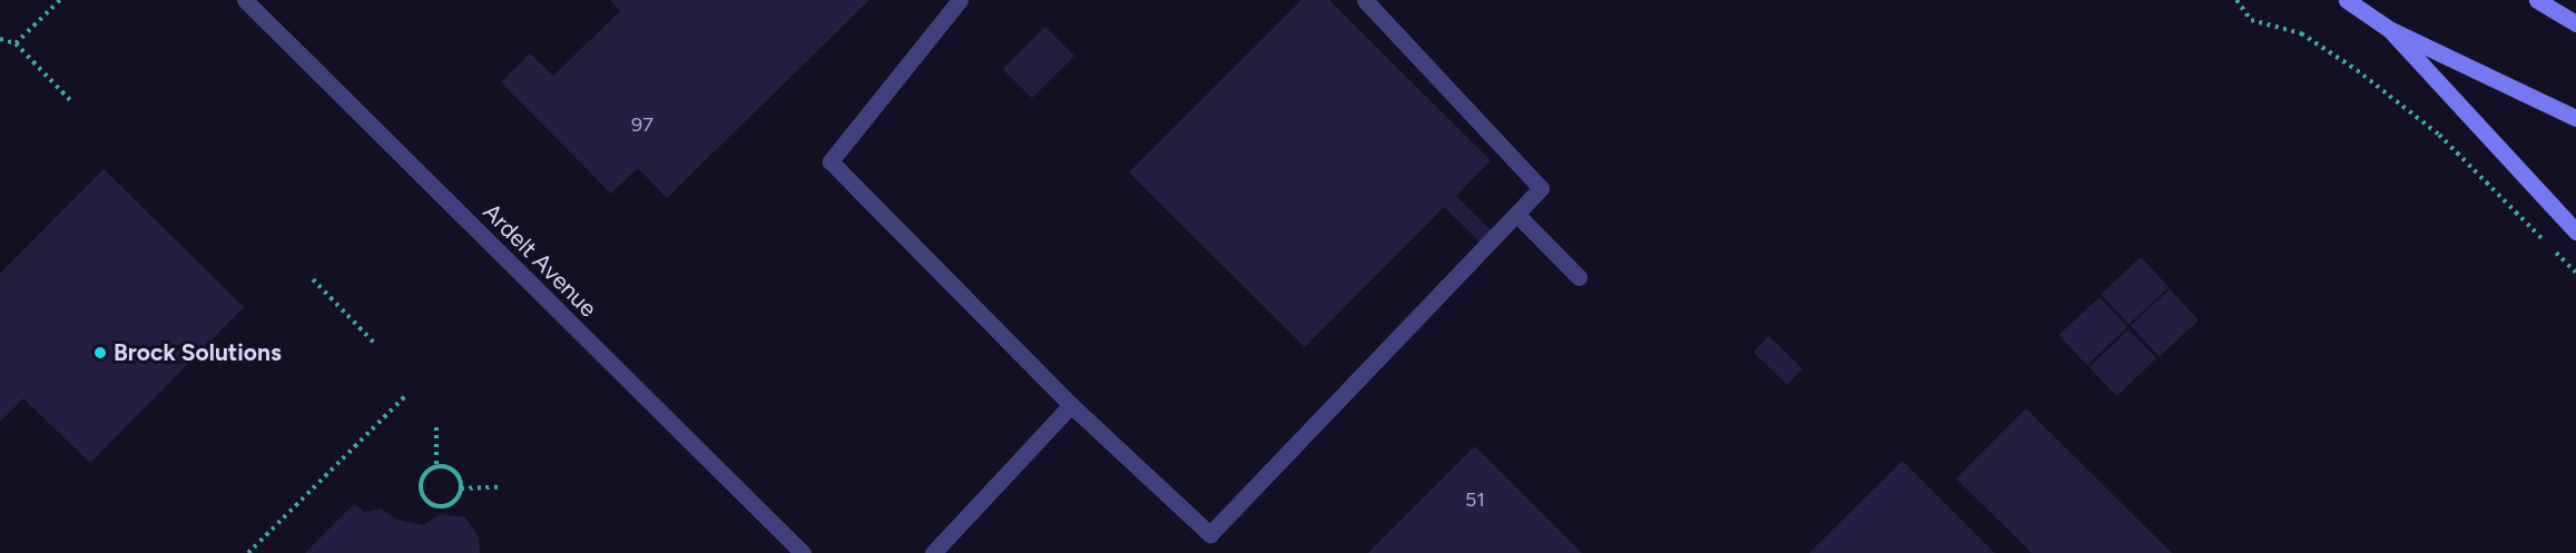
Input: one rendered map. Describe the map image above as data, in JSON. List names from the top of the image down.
{
  "streets": {
    "street": ["Ardelt Avenue"]
  },
  "places": ["Brock Solutions"],
  "house_numbers": ["97", "51"]
}
